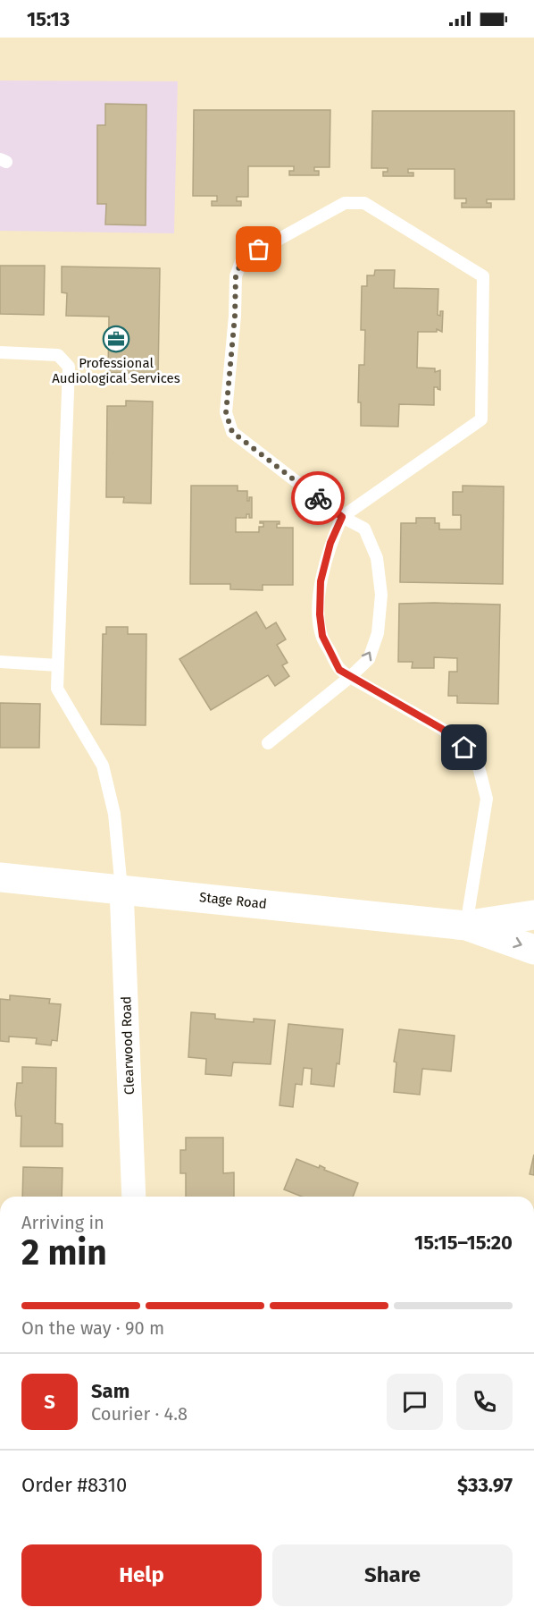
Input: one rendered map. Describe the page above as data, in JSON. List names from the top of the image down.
{
  "streets": {
    "main road": ["Stage Road"],
    "street": ["Clearwood Road"]
  },
  "crossings": [
    ["Stage Road", "Clearwood Road"]
  ],
  "places": {
    "office": ["Professional Audiological Services"]
  },
  "page": {
    "status": "15:13",
    "heading": ["2 min", "Arriving in", "15:15–15:20"],
    "panel": [
      "Sam",
      "Courier · 4.8",
      "Order #8310",
      "$33.97"
    ],
    "bar": "On the way · 90 m",
    "round": "S",
    "buttons": ["Help", "Share"]
  }
}
